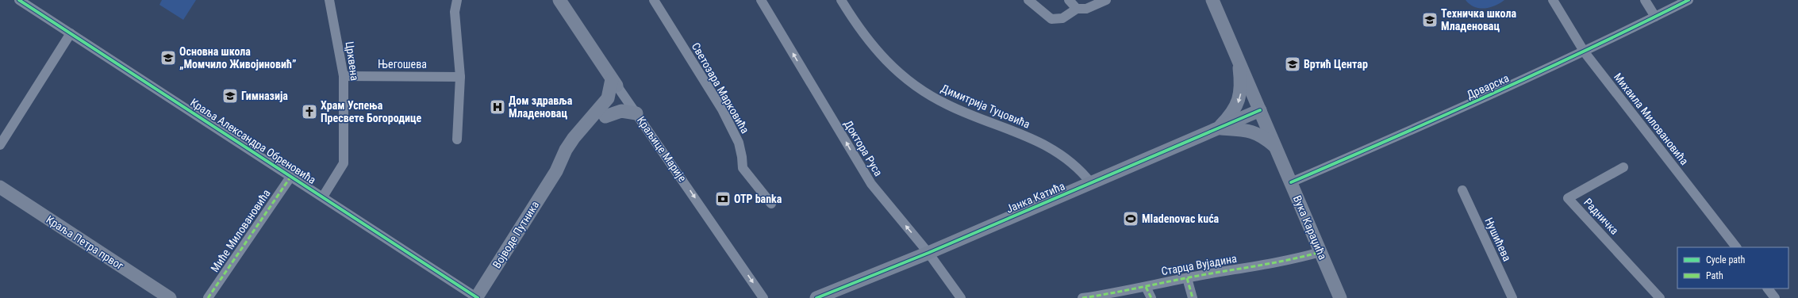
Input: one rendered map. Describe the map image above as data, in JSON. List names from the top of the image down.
{
  "streets": {
    "street": [
      "Црквена",
      "Његошева",
      "Дрварска",
      "Светозара Марковића",
      "Димитрија Туцовића",
      "Михаила Миловановића",
      "Краља Александра Обреновића",
      "Доктора Руса",
      "Краљице Марије",
      "Јанка Катића",
      "Радничка",
      "Вука Караџића",
      "Миће Миловановића",
      "Војводе Путника",
      "Нушићева",
      "Краља Петра првог",
      "Старца Вујадина"
    ]
  },
  "crossings": [
    ["Црквена", "Његошева"],
    ["Црквена", "Краља Александра Обреновића"],
    ["Дрварска", "Михаила Миловановића"],
    ["Дрварска", "Вука Караџића"],
    ["Димитрија Туцовића", "Јанка Катића"],
    ["Краља Александра Обреновића", "Миће Миловановића"],
    ["Краља Александра Обреновића", "Војводе Путника"],
    ["Доктора Руса", "Јанка Катића"],
    ["Краљице Марије", "Војводе Путника"],
    ["Јанка Катића", "Вука Караџића"],
    ["Вука Караџића", "Старца Вујадина"]
  ],
  "one_way": ["Доктора Руса", "Краљице Марије"],
  "places": {
    "school or university": [
      "Техничка школа Младеновац",
      "Основна школа „Момчило Живојиновић”",
      "Вртић Центар",
      "Гимназија"
    ],
    "hospital": ["Дом здравља Младеновац"],
    "church": ["Храм Успења Пресвете Богородице"],
    "bank": ["OTP banka"],
    "sports": ["Mladenovac kuća"]
  },
  "legend": ["Cycle path", "Path"]
}
